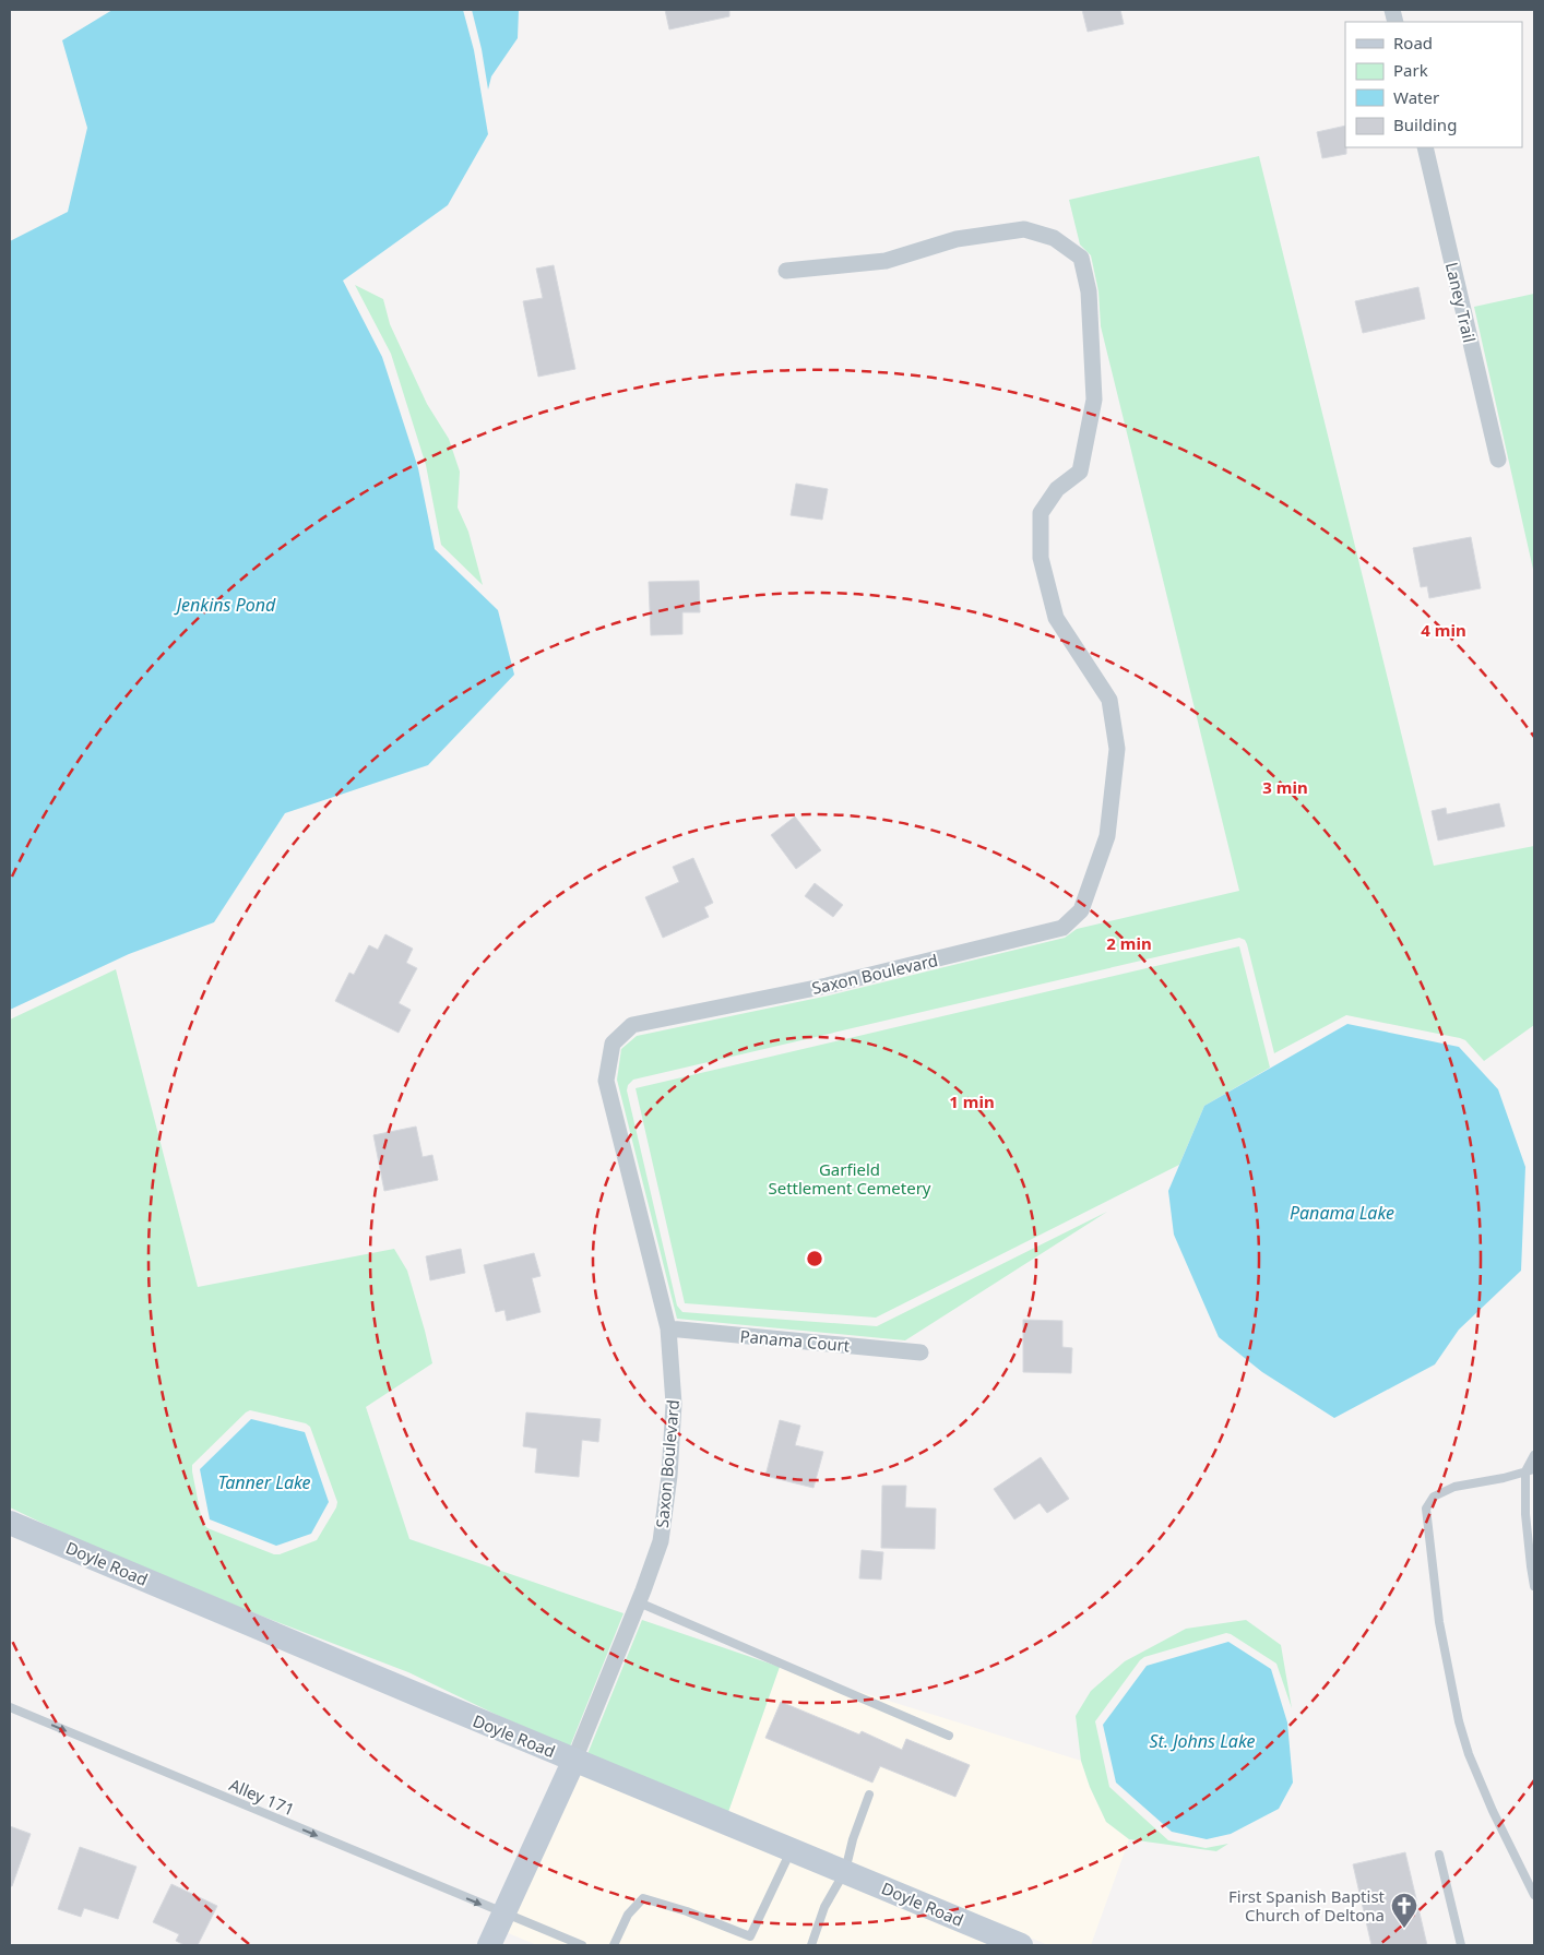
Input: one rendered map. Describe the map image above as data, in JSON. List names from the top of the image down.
{
  "streets": {
    "main road": ["Saxon Boulevard", "Doyle Road"],
    "street": ["Laney Trail", "Panama Court"],
    "lane": ["Alley 171"]
  },
  "crossings": [
    ["Saxon Boulevard", "Panama Court"],
    ["Saxon Boulevard", "Doyle Road"],
    ["Saxon Boulevard", "Alley 171"]
  ],
  "one_way": ["Alley 171"],
  "water": [
    "Jenkins Pond",
    "Panama Lake",
    "Tanner Lake",
    "St. Johns Lake"
  ],
  "parks": ["Garfield Settlement Cemetery"],
  "places": {
    "church": ["First Spanish Baptist Church of Deltona"]
  },
  "legend": [
    "Road",
    "Park",
    "Water",
    "Building"
  ],
  "rings": [
    "4 min",
    "3 min",
    "2 min",
    "1 min"
  ]
}
